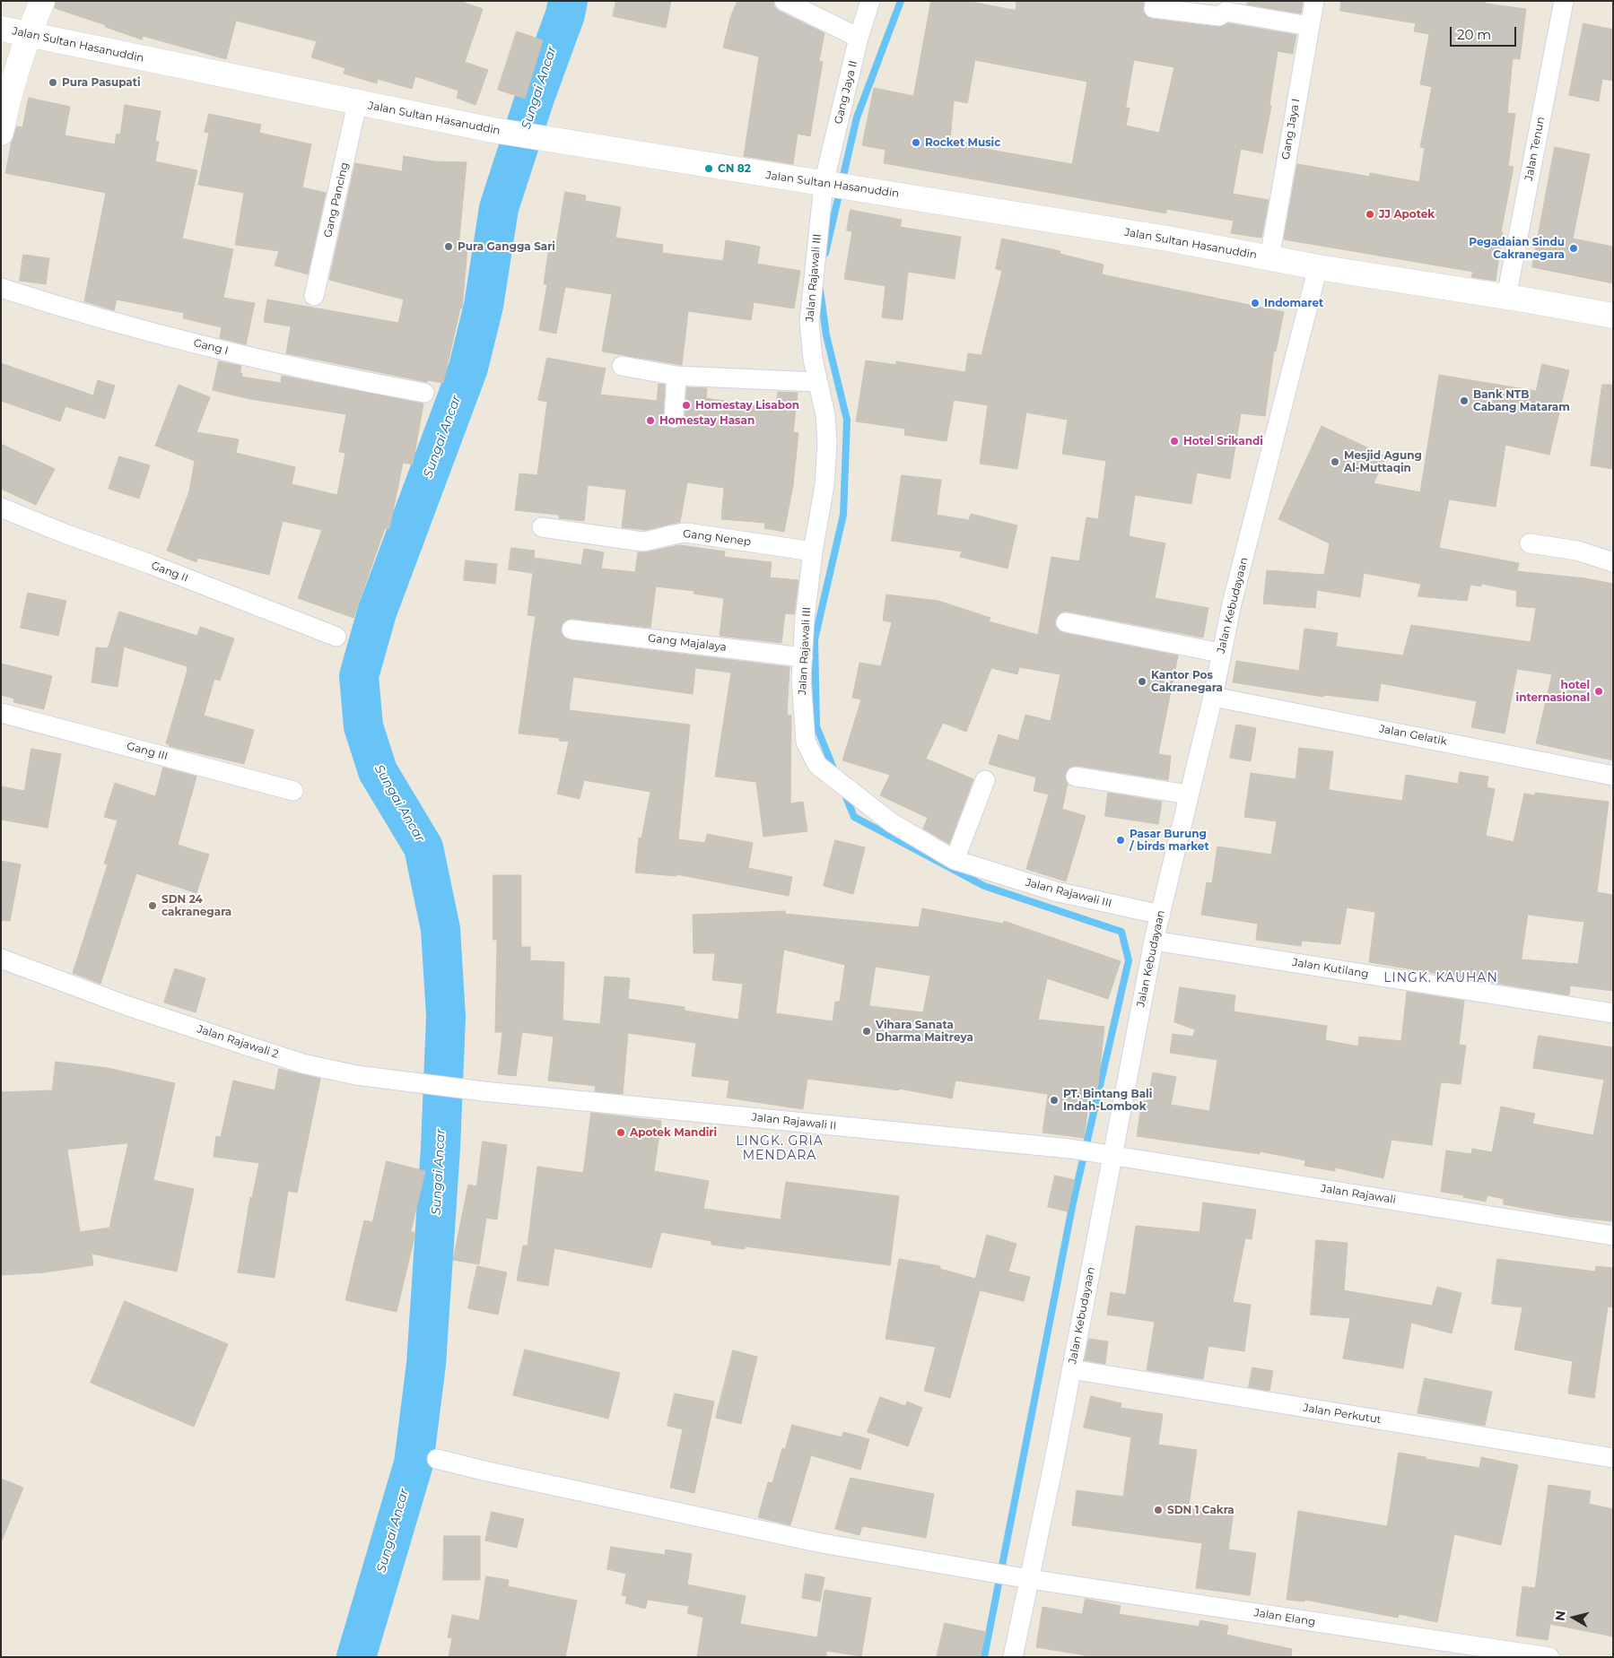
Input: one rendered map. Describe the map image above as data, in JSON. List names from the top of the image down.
{
  "streets": {
    "main road": ["Jalan Sultan Hasanuddin"],
    "street": [
      "Gang Jaya II",
      "Gang Jaya I",
      "Jalan Tenun",
      "Gang Pancing",
      "Jalan Rajawali III",
      "Gang I",
      "Gang Nenep",
      "Gang II",
      "Jalan Kebudayaan",
      "Gang Majalaya",
      "Jalan Gelatik",
      "Gang III",
      "Jalan Kutilang",
      "Jalan Rajawali 2",
      "Jalan Rajawali II",
      "Jalan Rajawali",
      "Jalan Perkutut",
      "Jalan Elang"
    ]
  },
  "crossings": [
    ["Jalan Sultan Hasanuddin", "Gang Jaya II"],
    ["Jalan Sultan Hasanuddin", "Gang Jaya I"],
    ["Jalan Sultan Hasanuddin", "Jalan Tenun"],
    ["Jalan Sultan Hasanuddin", "Gang Pancing"],
    ["Jalan Sultan Hasanuddin", "Jalan Rajawali III"],
    ["Jalan Sultan Hasanuddin", "Jalan Kebudayaan"],
    ["Gang Jaya II", "Jalan Rajawali III"],
    ["Jalan Rajawali III", "Gang Nenep"],
    ["Jalan Rajawali III", "Jalan Kebudayaan"],
    ["Jalan Rajawali III", "Gang Majalaya"],
    ["Jalan Kebudayaan", "Jalan Gelatik"],
    ["Jalan Kebudayaan", "Jalan Kutilang"],
    ["Jalan Kebudayaan", "Jalan Rajawali II"],
    ["Jalan Kebudayaan", "Jalan Rajawali"],
    ["Jalan Kebudayaan", "Jalan Perkutut"],
    ["Jalan Kebudayaan", "Jalan Elang"],
    ["Jalan Rajawali 2", "Jalan Rajawali II"],
    ["Jalan Rajawali II", "Jalan Rajawali"]
  ],
  "districts": ["LINGK. KAUHAN", "LINGK. GRIA MENDARA"],
  "water": ["Sungai Ancar"],
  "places": [
    "Pura Pasupati",
    "Rocket Music",
    "CN 82",
    "JJ Apotek",
    "Pura Gangga Sari",
    "Pegadaian Sindu Cakranegara",
    "Indomaret",
    "Bank NTB Cabang Mataram",
    "Homestay Lisabon",
    "Homestay Hasan",
    "Hotel Srikandi",
    "Mesjid Agung Al-Muttaqin",
    "Kantor Pos Cakranegara",
    "hotel internasional",
    "Pasar Burung / birds market",
    "SDN 24 cakranegara",
    "Vihara Sanata Dharma Maitreya",
    "PT. Bintang Bali Indah-Lombok",
    "Apotek Mandiri",
    "SDN 1 Cakra"
  ],
  "scale_bar": "20 m",
  "north": "left"
}
